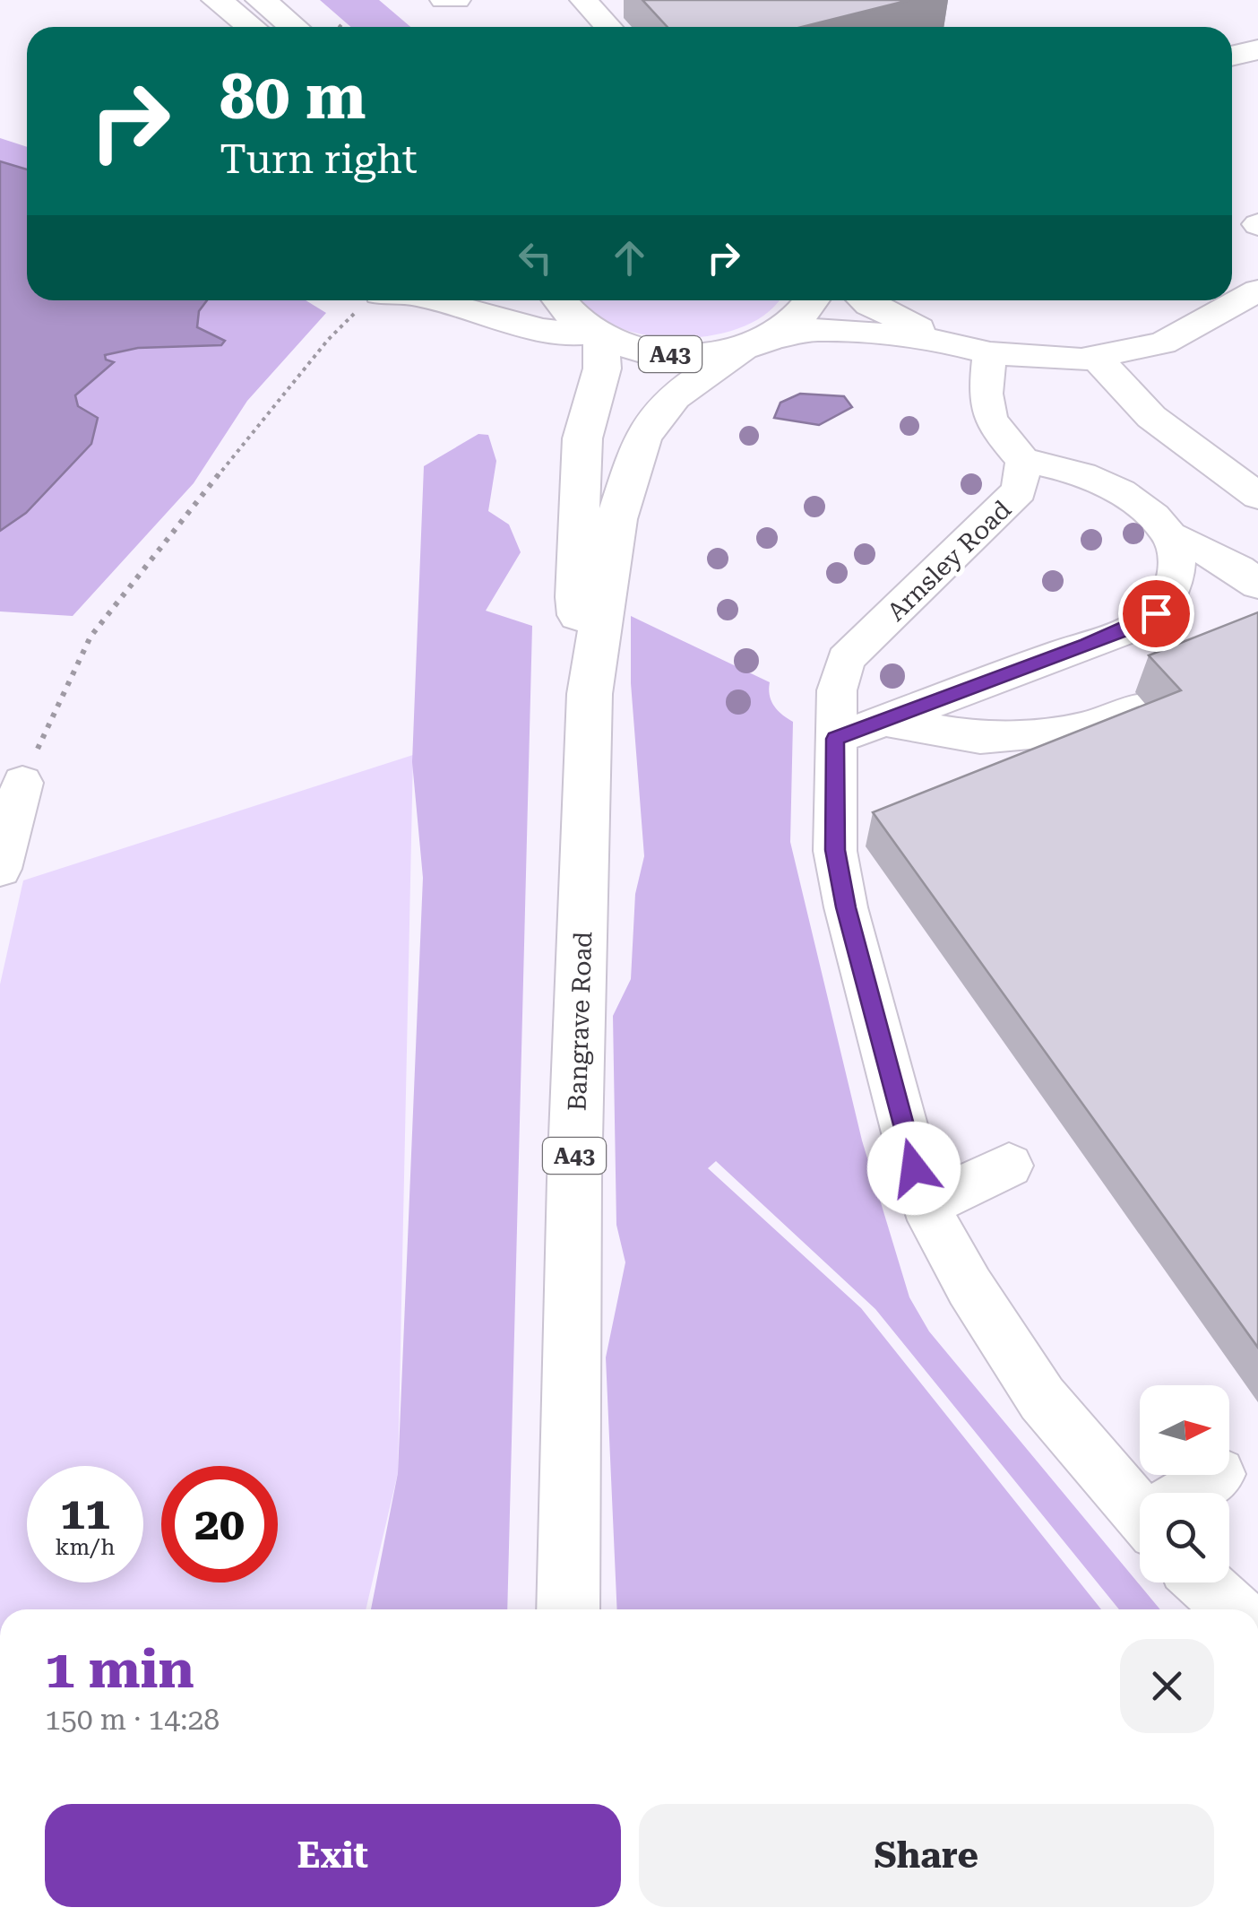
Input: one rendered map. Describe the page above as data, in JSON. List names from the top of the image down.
{
  "streets": {
    "main road": ["A43", "Bangrave Road"],
    "street": ["Arnsley Road"]
  },
  "crossings": [
    ["A43", "Bangrave Road"]
  ],
  "north": "right",
  "page": {
    "turn": ["80 m", "Turn right"],
    "speed": "11 km/h",
    "limit": "20",
    "heading": ["1 min", "150 m · 14:28"],
    "buttons": ["Exit", "Share"]
  }
}
